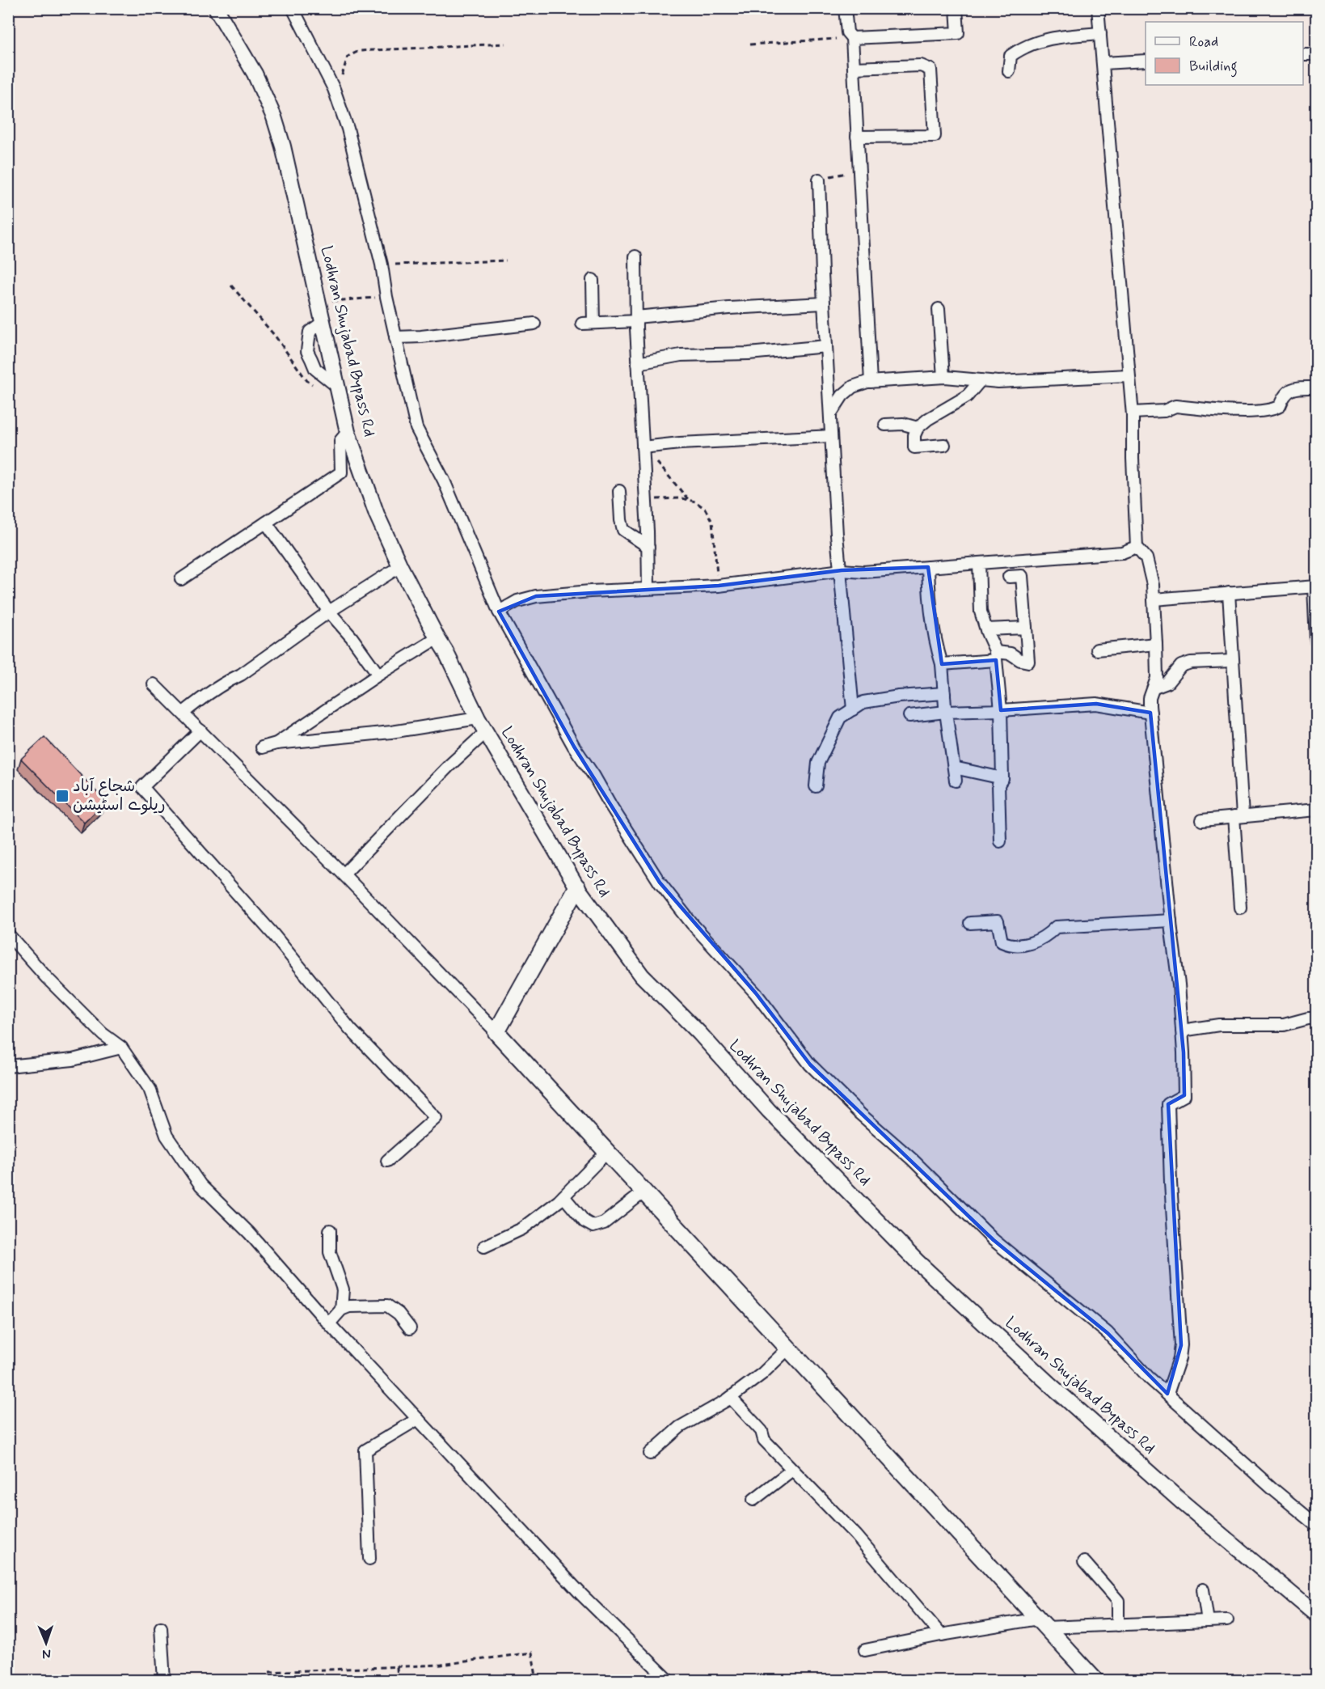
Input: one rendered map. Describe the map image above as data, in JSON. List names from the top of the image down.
{
  "streets": {
    "street": ["Lodhran Shujabad Bypass Rd"]
  },
  "places": {
    "transit": ["شجاع آباد ریلوے اسٹیشن"]
  },
  "legend": ["Road", "Building"],
  "north": "bottom"
}
